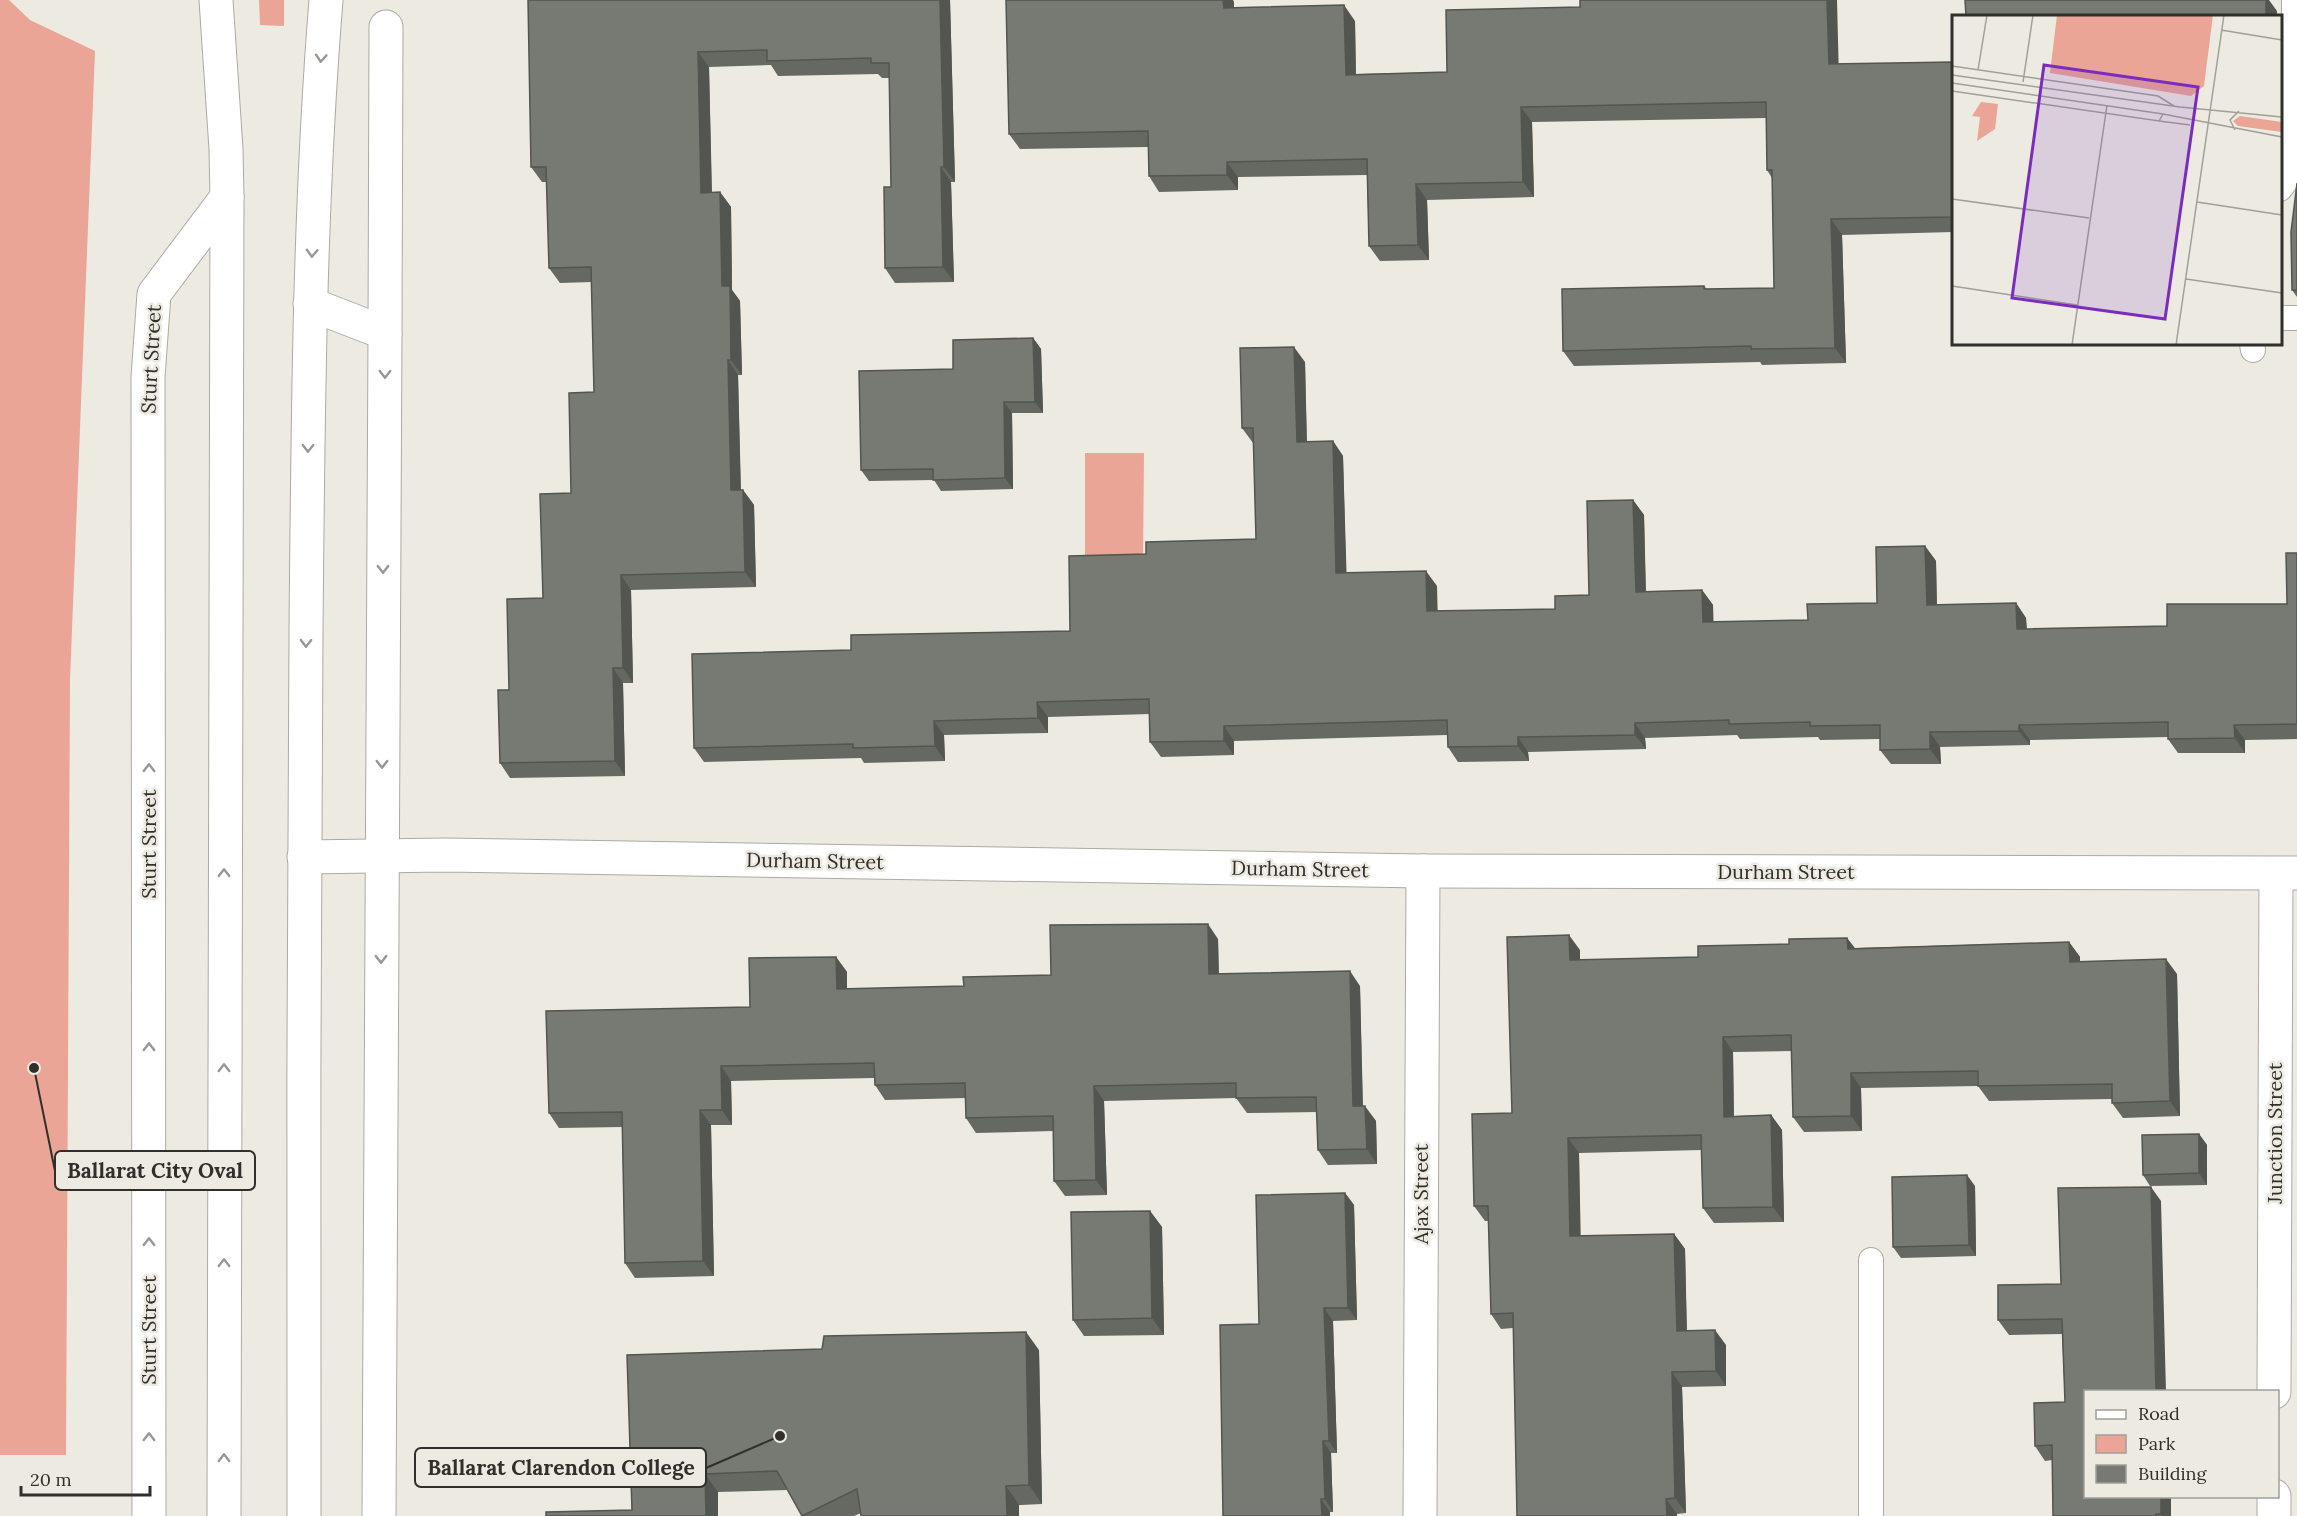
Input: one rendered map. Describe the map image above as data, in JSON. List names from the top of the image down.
{
  "streets": {
    "street": [
      "Sturt Street",
      "Durham Street",
      "Junction Street",
      "Ajax Street"
    ]
  },
  "crossings": [
    ["Durham Street", "Junction Street"],
    ["Durham Street", "Ajax Street"]
  ],
  "places": ["Ballarat City Oval", "Ballarat Clarendon College"],
  "legend": ["Road", "Park", "Building"],
  "scale_bar": "20 m"
}
